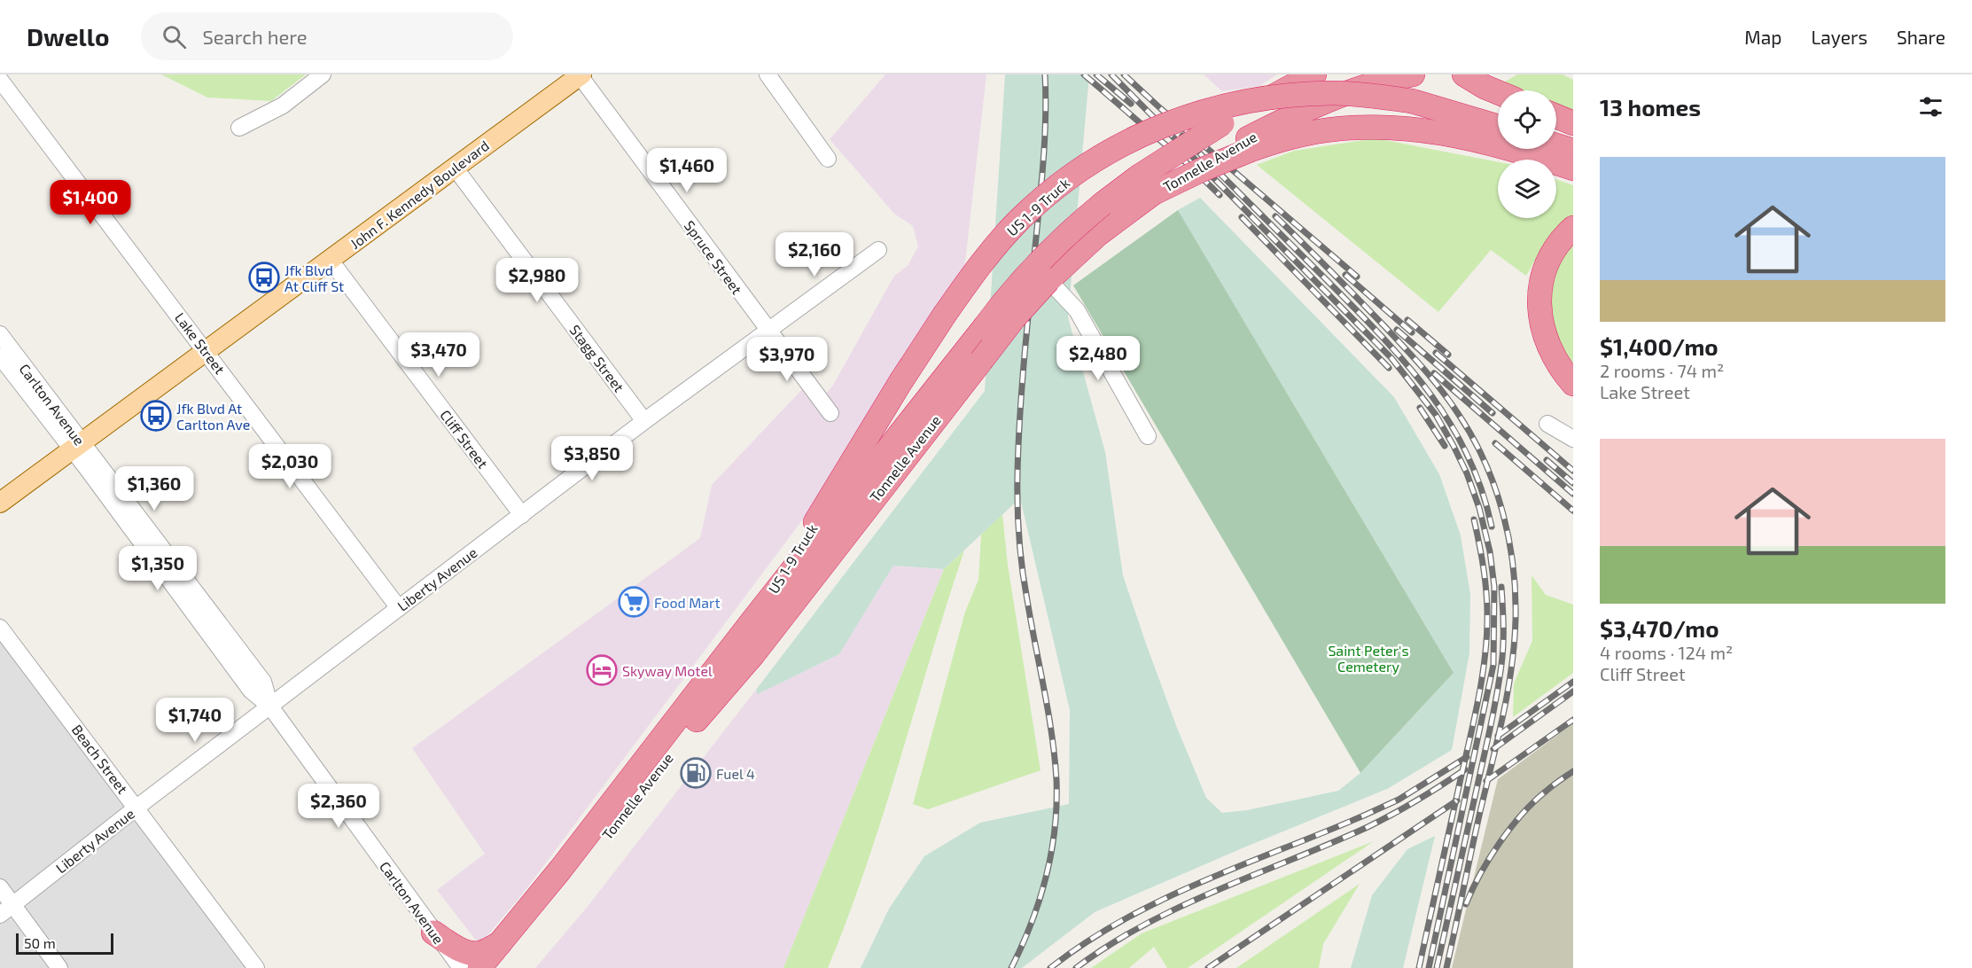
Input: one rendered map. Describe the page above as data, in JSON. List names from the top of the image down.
{
  "streets": {
    "highway": ["Tonnelle Avenue", "US 1-9 Truck"],
    "main road": ["John F. Kennedy Boulevard"],
    "street": [
      "Spruce Street",
      "Lake Street",
      "Stagg Street",
      "Carlton Avenue",
      "Cliff Street",
      "Liberty Avenue",
      "Beach Street"
    ]
  },
  "crossings": [
    ["Tonnelle Avenue", "US 1-9 Truck"],
    ["John F. Kennedy Boulevard", "Spruce Street"],
    ["John F. Kennedy Boulevard", "Lake Street"],
    ["John F. Kennedy Boulevard", "Stagg Street"],
    ["John F. Kennedy Boulevard", "Carlton Avenue"],
    ["John F. Kennedy Boulevard", "Cliff Street"],
    ["Spruce Street", "Liberty Avenue"],
    ["Lake Street", "Liberty Avenue"],
    ["Stagg Street", "Liberty Avenue"],
    ["Carlton Avenue", "Liberty Avenue"],
    ["Cliff Street", "Liberty Avenue"],
    ["Liberty Avenue", "Beach Street"]
  ],
  "parks": ["Saint Peter's Cemetery"],
  "places": {
    "bus stop": ["Jfk Blvd At Cliff St", "Jfk Blvd At Carlton Ave"],
    "supermarket": ["Food Mart"],
    "hotel": ["Skyway Motel"],
    "fuel station": ["Fuel 4"]
  },
  "scale_bar": "50 m",
  "page": {
    "header": "Dwello",
    "search": "Search here",
    "nav": ["Map", "Layers", "Share"],
    "heading": "13 homes",
    "list": [
      {
        "name": "$1,400/mo",
        "note": "2 rooms · 74 m² · Lake Street"
      },
      {
        "name": "$3,470/mo",
        "note": "4 rooms · 124 m² · Cliff Street"
      }
    ],
    "price": [
      "$1,460",
      "$1,400",
      "$2,160",
      "$2,980",
      "$3,470",
      "$2,480",
      "$3,970",
      "$3,850",
      "$2,030",
      "$1,360",
      "$1,350",
      "$1,740",
      "$2,360"
    ],
    "scale": "50 m"
  }
}
